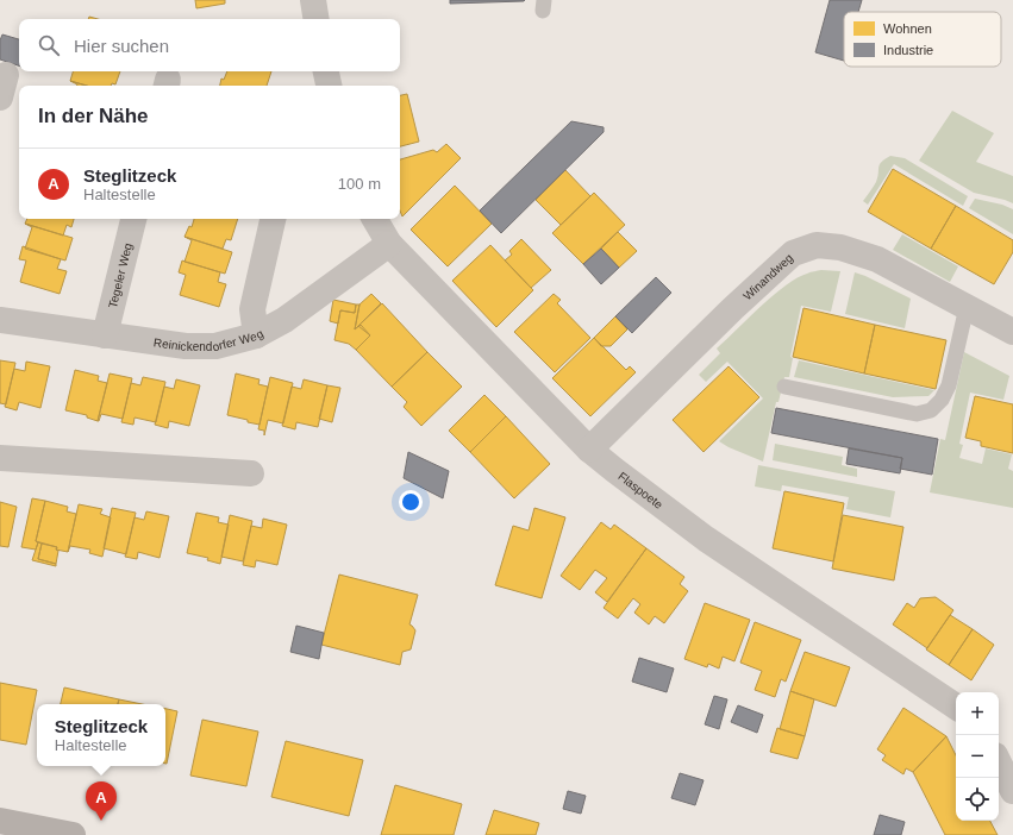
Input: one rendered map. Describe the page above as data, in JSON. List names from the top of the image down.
{
  "streets": {
    "street": [
      "Tegeler Weg",
      "Winandweg",
      "Reinickendorfer Weg",
      "Flaspoete"
    ]
  },
  "crossings": [
    ["Tegeler Weg", "Reinickendorfer Weg"],
    ["Winandweg", "Flaspoete"],
    ["Reinickendorfer Weg", "Flaspoete"]
  ],
  "legend": ["Wohnen", "Industrie"],
  "page": {
    "search": "Hier suchen",
    "heading": "In der Nähe",
    "list": [
      {
        "mark": "A",
        "name": "Steglitzeck",
        "note": "Haltestelle",
        "value": "100 m"
      }
    ],
    "map_buttons": ["+", "−"],
    "popup": ["Steglitzeck", "Haltestelle"],
    "pins": "A"
  }
}
